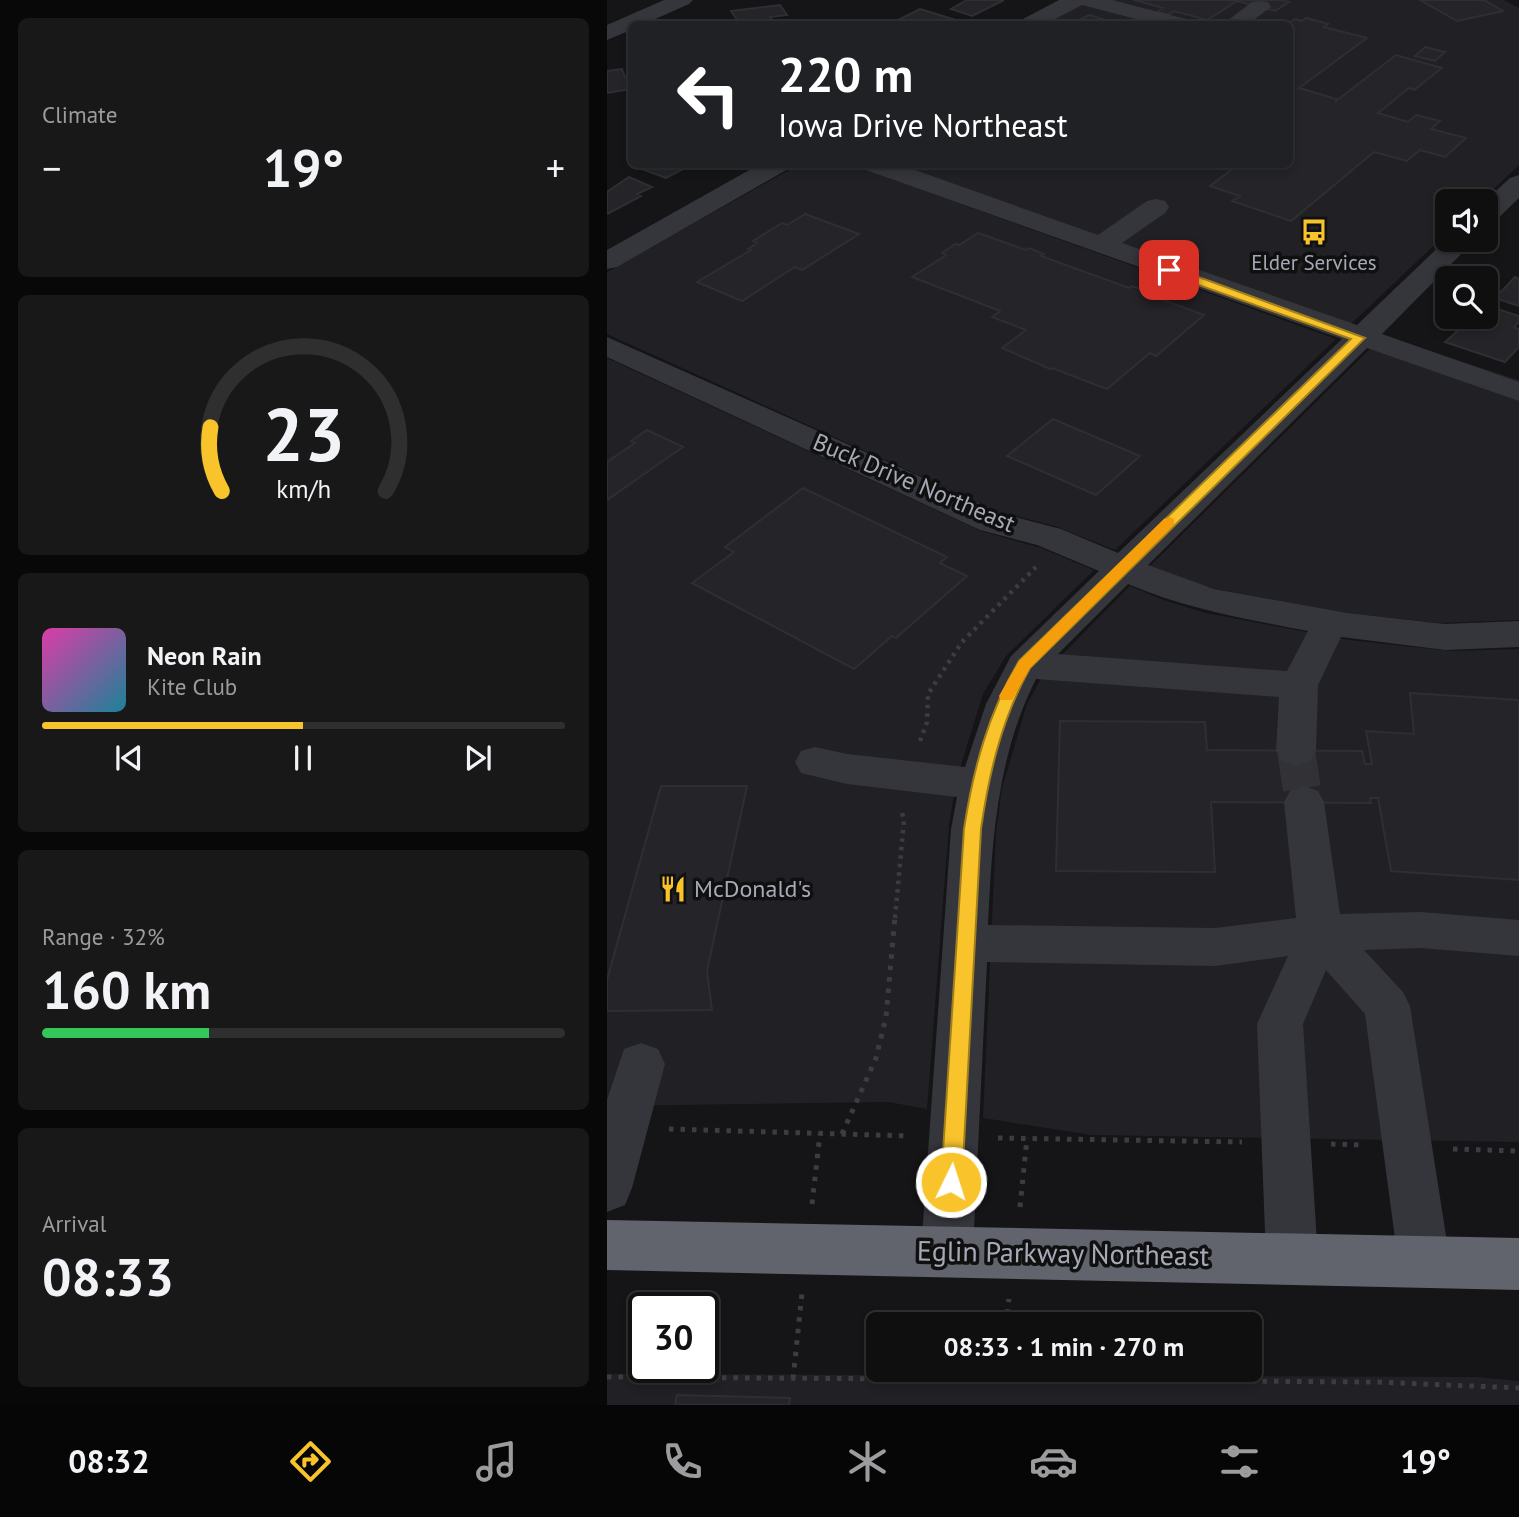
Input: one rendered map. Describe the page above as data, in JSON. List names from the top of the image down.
{
  "streets": {
    "highway": ["Eglin Parkway Northeast"],
    "street": ["Buck Drive Northeast"]
  },
  "places": {
    "bus stop": ["Elder Services"],
    "restaurant": ["McDonald's"]
  },
  "page": {
    "tile": [
      "Climate",
      ["Range · 32%", "160 km"],
      ["Arrival", "08:33"]
    ],
    "turn": ["220 m", "Iowa Drive Northeast"],
    "heat": ["−", "19°", "+"],
    "song": ["Neon Rain", "Kite Club"],
    "limit": "30",
    "trip": "08:33 · 1 min · 270 m",
    "tabs": ["08:32", "19°"],
    "gauge": ["23", "km/h"]
  }
}
